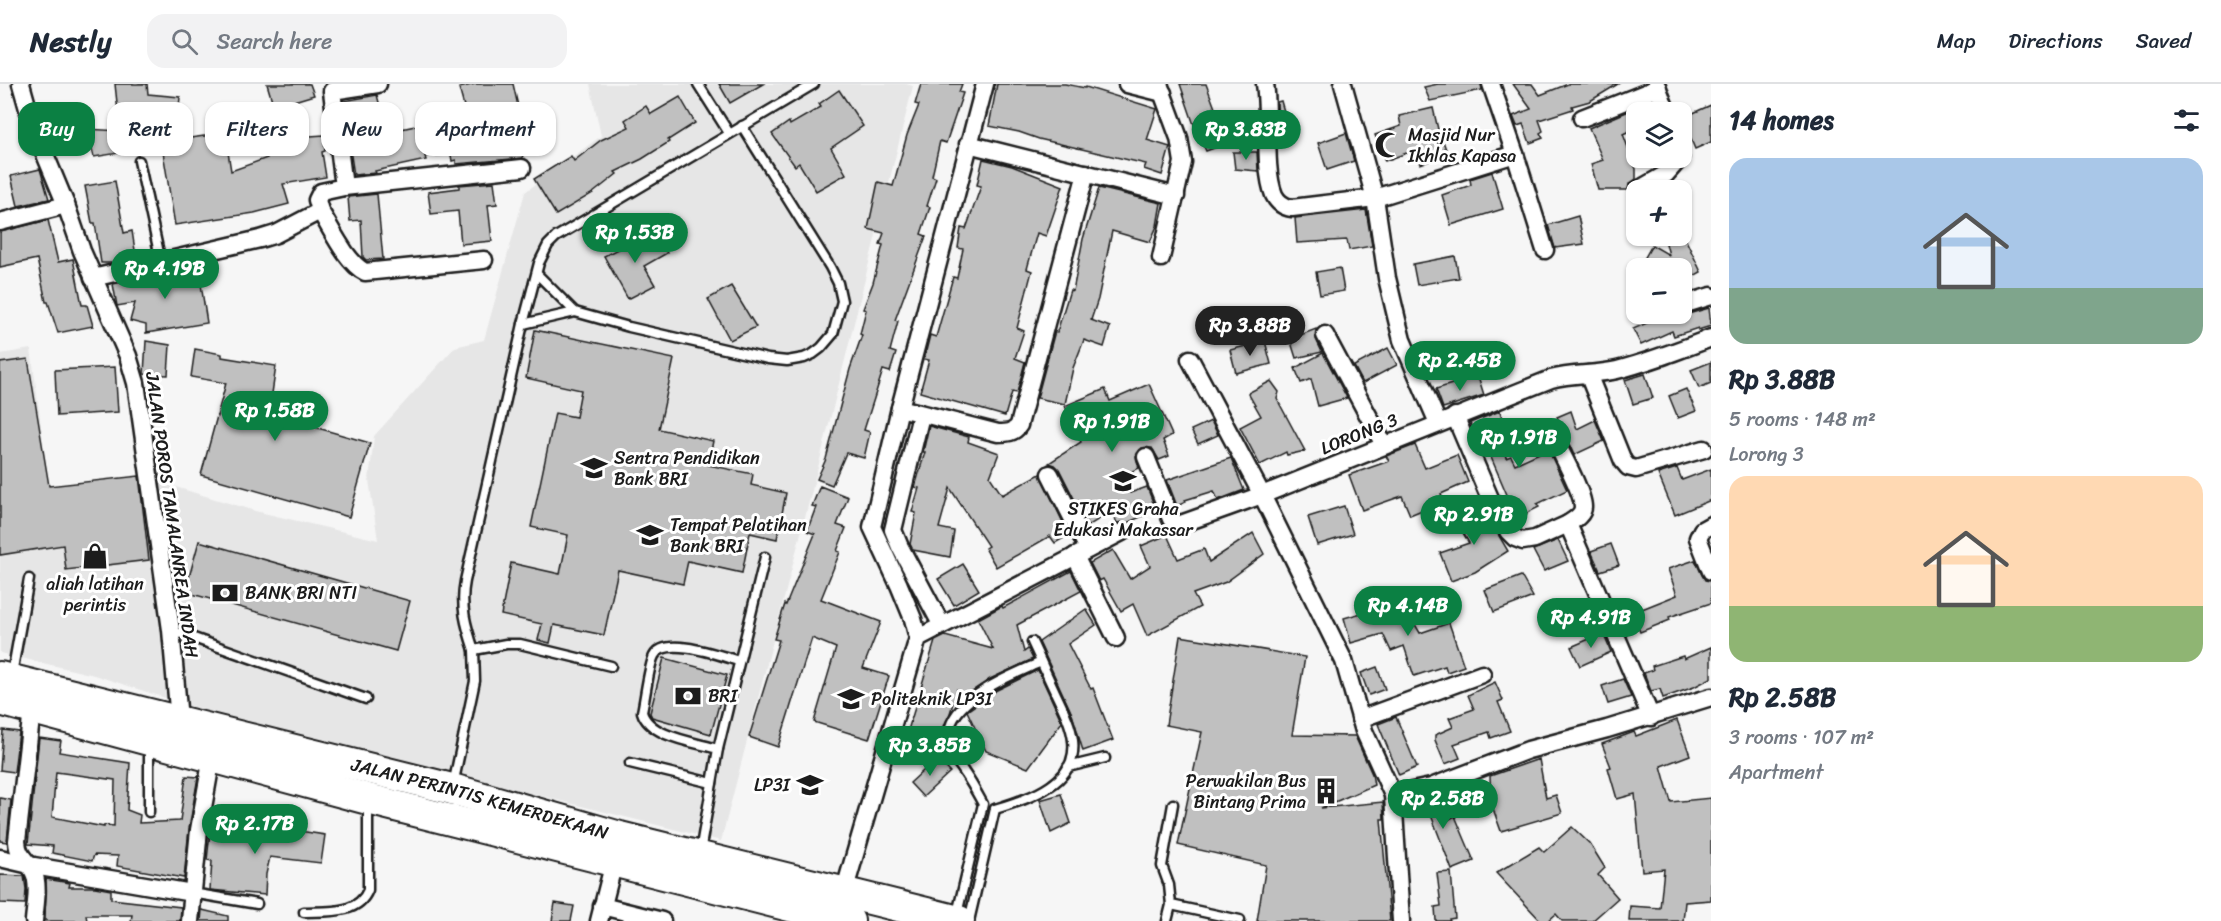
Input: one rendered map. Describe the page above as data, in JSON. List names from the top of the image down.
{
  "streets": {
    "highway": ["JALAN PERINTIS KEMERDEKAAN"],
    "street": ["LORONG 3", "JALAN POROS TAMALANREA INDAH"]
  },
  "crossings": [
    ["JALAN POROS TAMALANREA INDAH", "JALAN PERINTIS KEMERDEKAAN"]
  ],
  "places": {
    "mosque": ["Masjid Nur Ikhlas Kapasa"],
    "school or university": [
      "Sentra Pendidikan Bank BRI",
      "STIKES Graha Edukasi Makassar",
      "Tempat Pelatihan Bank BRI",
      "Politeknik LP3I",
      "LP3I"
    ],
    "shop": ["aliah latihan perintis"],
    "bank": ["BANK BRI NTI", "BRI"],
    "building": ["Perwakilan Bus Bintang Prima"]
  },
  "page": {
    "header": "Nestly",
    "search": "Search here",
    "nav": ["Map", "Directions", "Saved"],
    "heading": "14 homes",
    "map_buttons": ["+", "−"],
    "chip": [
      "Buy",
      "Rent",
      "Filters",
      "New",
      "Apartment"
    ],
    "price": [
      "Rp 3.83B",
      "Rp 1.53B",
      "Rp 4.19B",
      "Rp 3.88B",
      "Rp 2.45B",
      "Rp 1.58B",
      "Rp 1.91B",
      "Rp 1.91B",
      "Rp 2.91B",
      "Rp 4.14B",
      "Rp 4.91B",
      "Rp 3.85B",
      "Rp 2.58B",
      "Rp 2.17B"
    ],
    "list": [
      {
        "name": "Rp 3.88B",
        "note": "5 rooms · 148 m² · Lorong 3"
      },
      {
        "name": "Rp 2.58B",
        "note": "3 rooms · 107 m² · Apartment"
      }
    ]
  }
}
